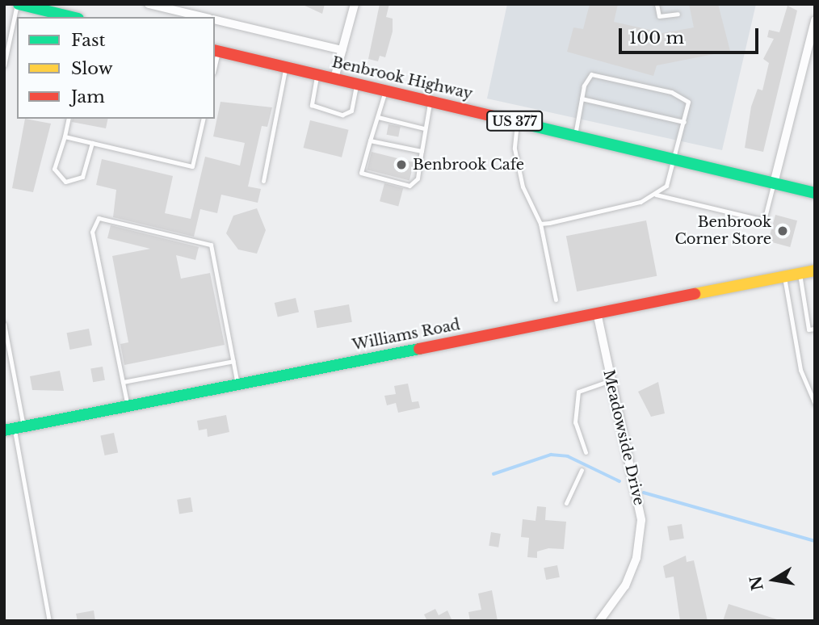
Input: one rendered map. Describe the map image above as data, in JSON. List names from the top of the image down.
{
  "streets": {
    "street": [
      "Benbrook Highway",
      "US 377",
      "Williams Road",
      "Meadowside Drive"
    ]
  },
  "crossings": [
    ["Williams Road", "Meadowside Drive"]
  ],
  "places": ["Benbrook Cafe", "Benbrook Corner Store"],
  "legend": ["Fast", "Slow", "Jam"],
  "scale_bar": "100 m",
  "north": "left"
}
